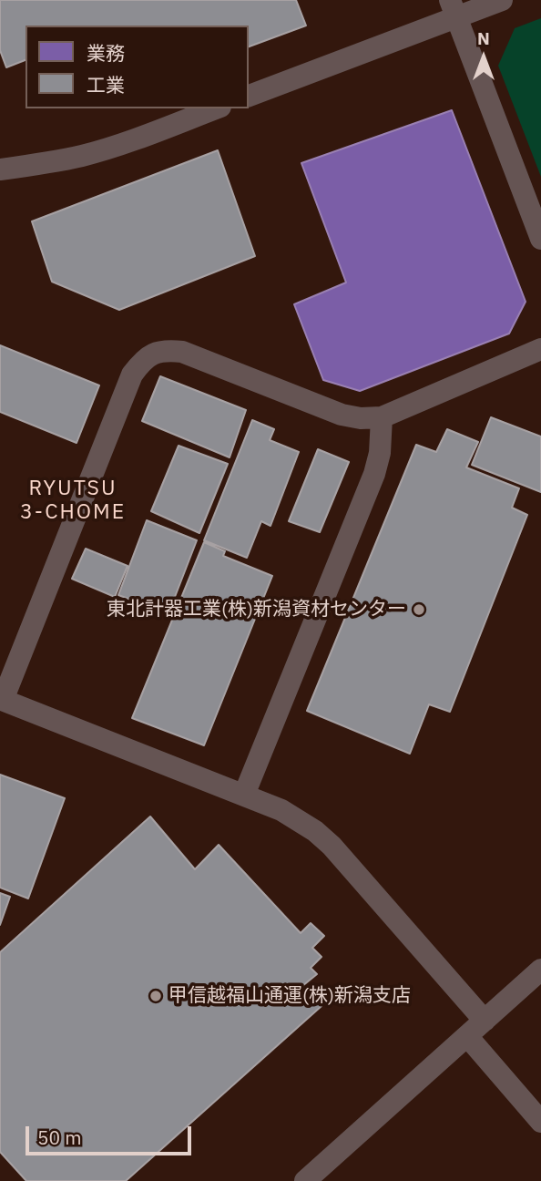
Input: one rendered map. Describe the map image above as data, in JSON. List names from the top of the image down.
{
  "districts": ["RYUTSU 3-CHOME"],
  "places": ["東北計器工業(株)新潟資材センター", "甲信越福山通運(株)新潟支店"],
  "legend": ["業務", "工業"],
  "scale_bar": "50 m",
  "north": "top"
}
